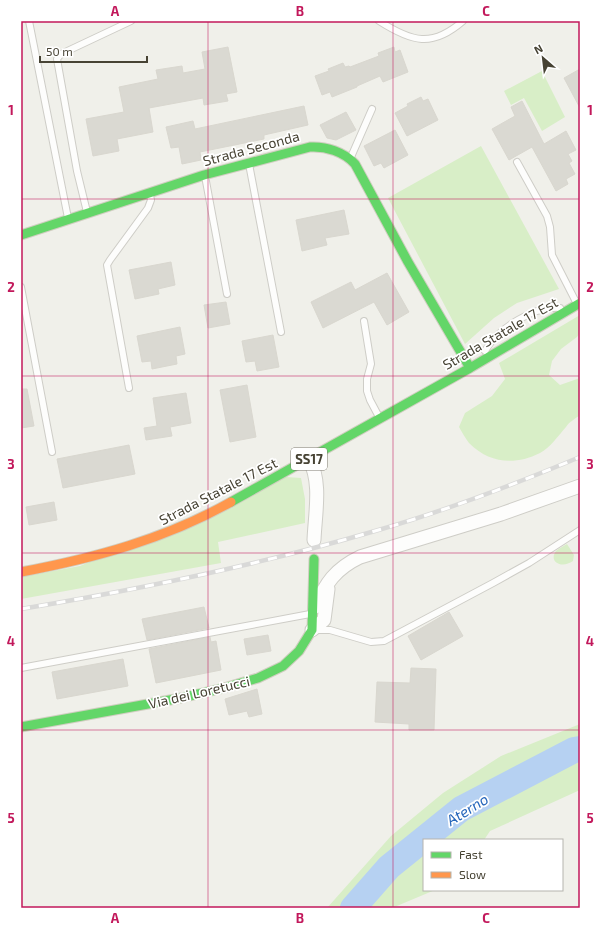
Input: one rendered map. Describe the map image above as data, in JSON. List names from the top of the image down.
{
  "streets": {
    "street": [
      "Strada Seconda",
      "Strada Statale 17 Est",
      "SS17",
      "Via dei Loretucci"
    ]
  },
  "water": ["Aterno"],
  "legend": ["Fast", "Slow"],
  "scale_bar": "50 m",
  "north": "top left",
  "grid": {
    "columns": ["A", "B", "C"],
    "rows": [
      "1",
      "2",
      "3",
      "4",
      "5"
    ]
  }
}
